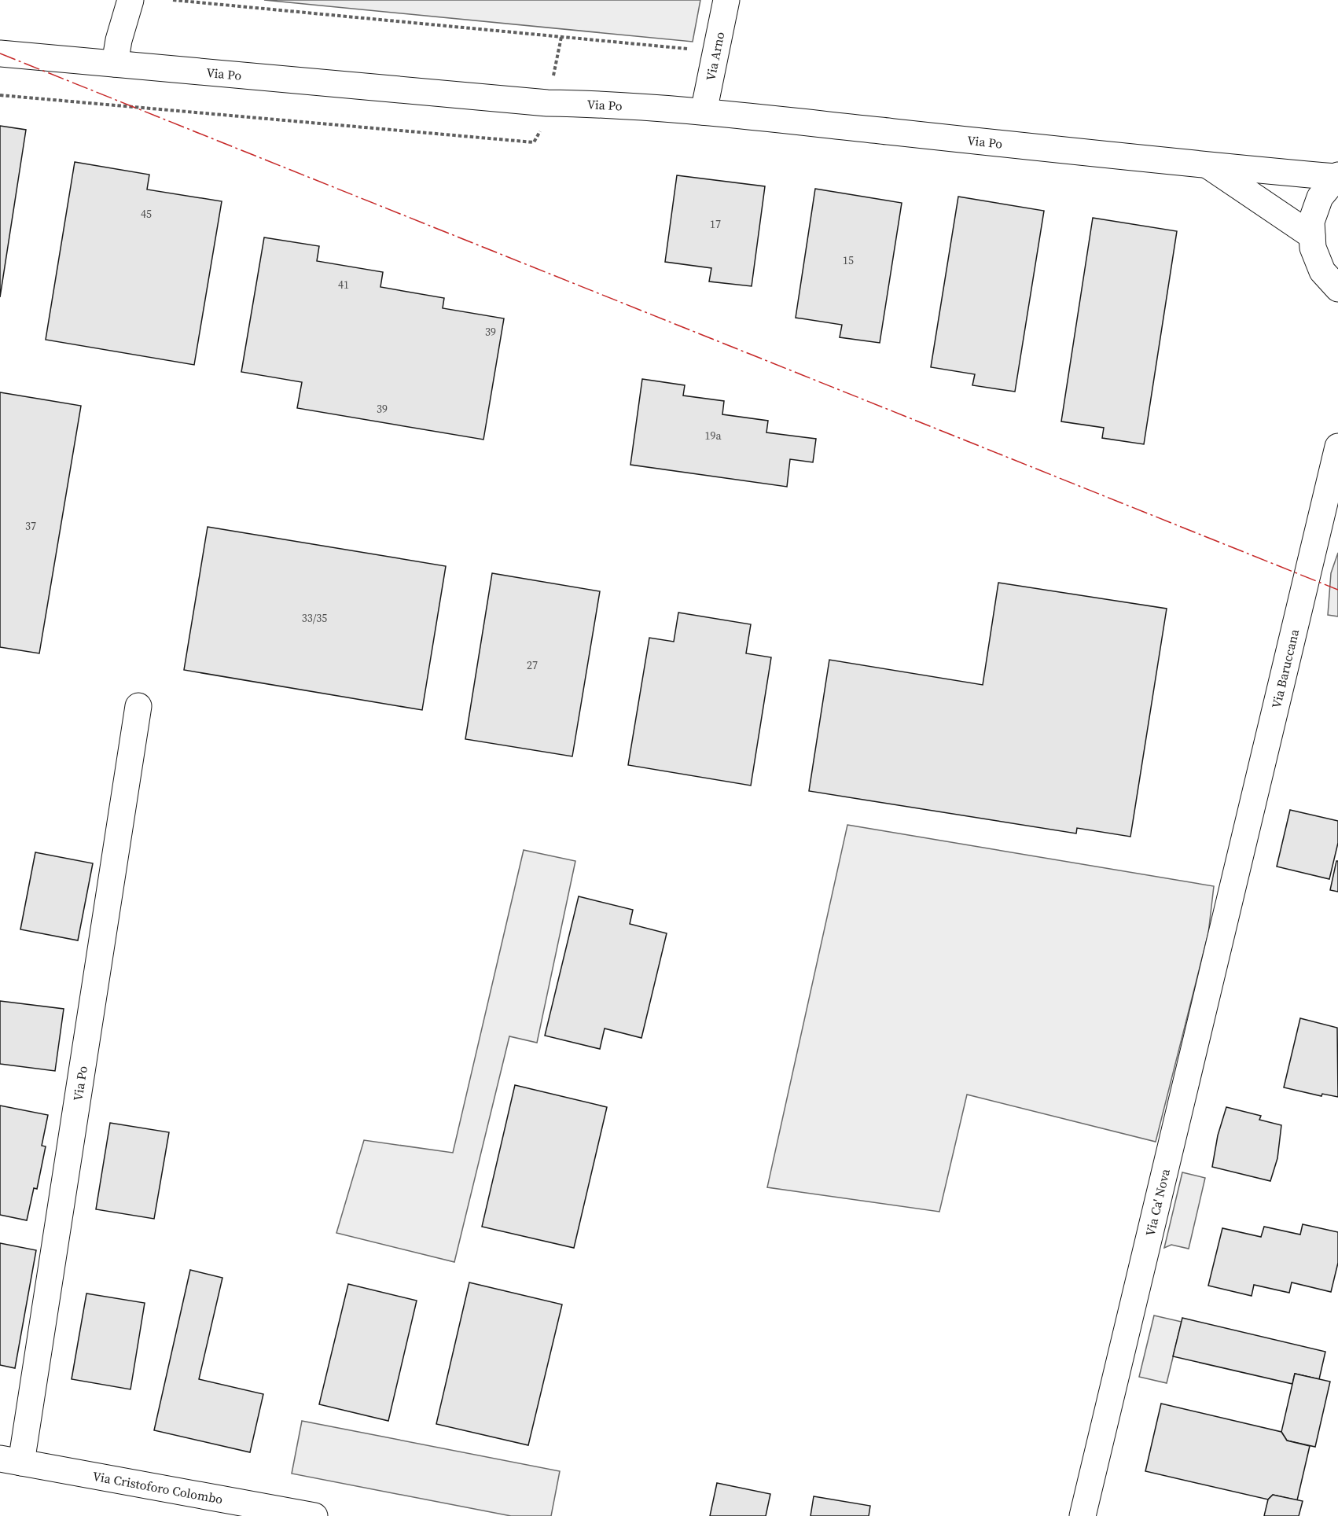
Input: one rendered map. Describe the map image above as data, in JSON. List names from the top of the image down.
{
  "streets": {
    "street": [
      "Via Arno",
      "Via Po",
      "Via Baruccana",
      "Via Ca' Nova",
      "Via Cristoforo Colombo"
    ]
  },
  "crossings": [
    ["Via Arno", "Via Po"],
    ["Via Po", "Via Cristoforo Colombo"],
    ["Via Baruccana", "Via Ca' Nova"]
  ],
  "house_numbers": [
    "45",
    "17",
    "15",
    "41",
    "39",
    "39",
    "19a",
    "37",
    "33/35",
    "27"
  ]
}
